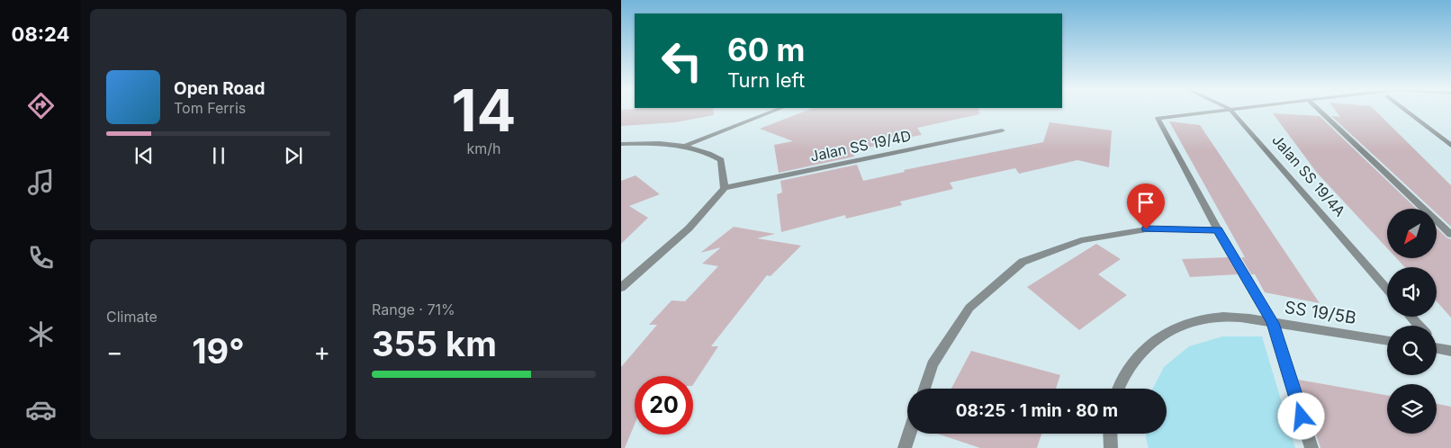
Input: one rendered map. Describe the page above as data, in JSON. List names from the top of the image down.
{
  "streets": {
    "street": ["Jalan SS 19/4D", "Jalan SS 19/4A", "SS 19/5B"]
  },
  "north": "bottom left",
  "page": {
    "tabs": "08:24",
    "tile": [
      ["14", "km/h"],
      "Climate",
      ["Range · 71%", "355 km"]
    ],
    "turn": ["60 m", "Turn left"],
    "song": ["Open Road", "Tom Ferris"],
    "heat": ["−", "19°", "+"],
    "limit": "20",
    "trip": "08:25 · 1 min · 80 m"
  }
}
